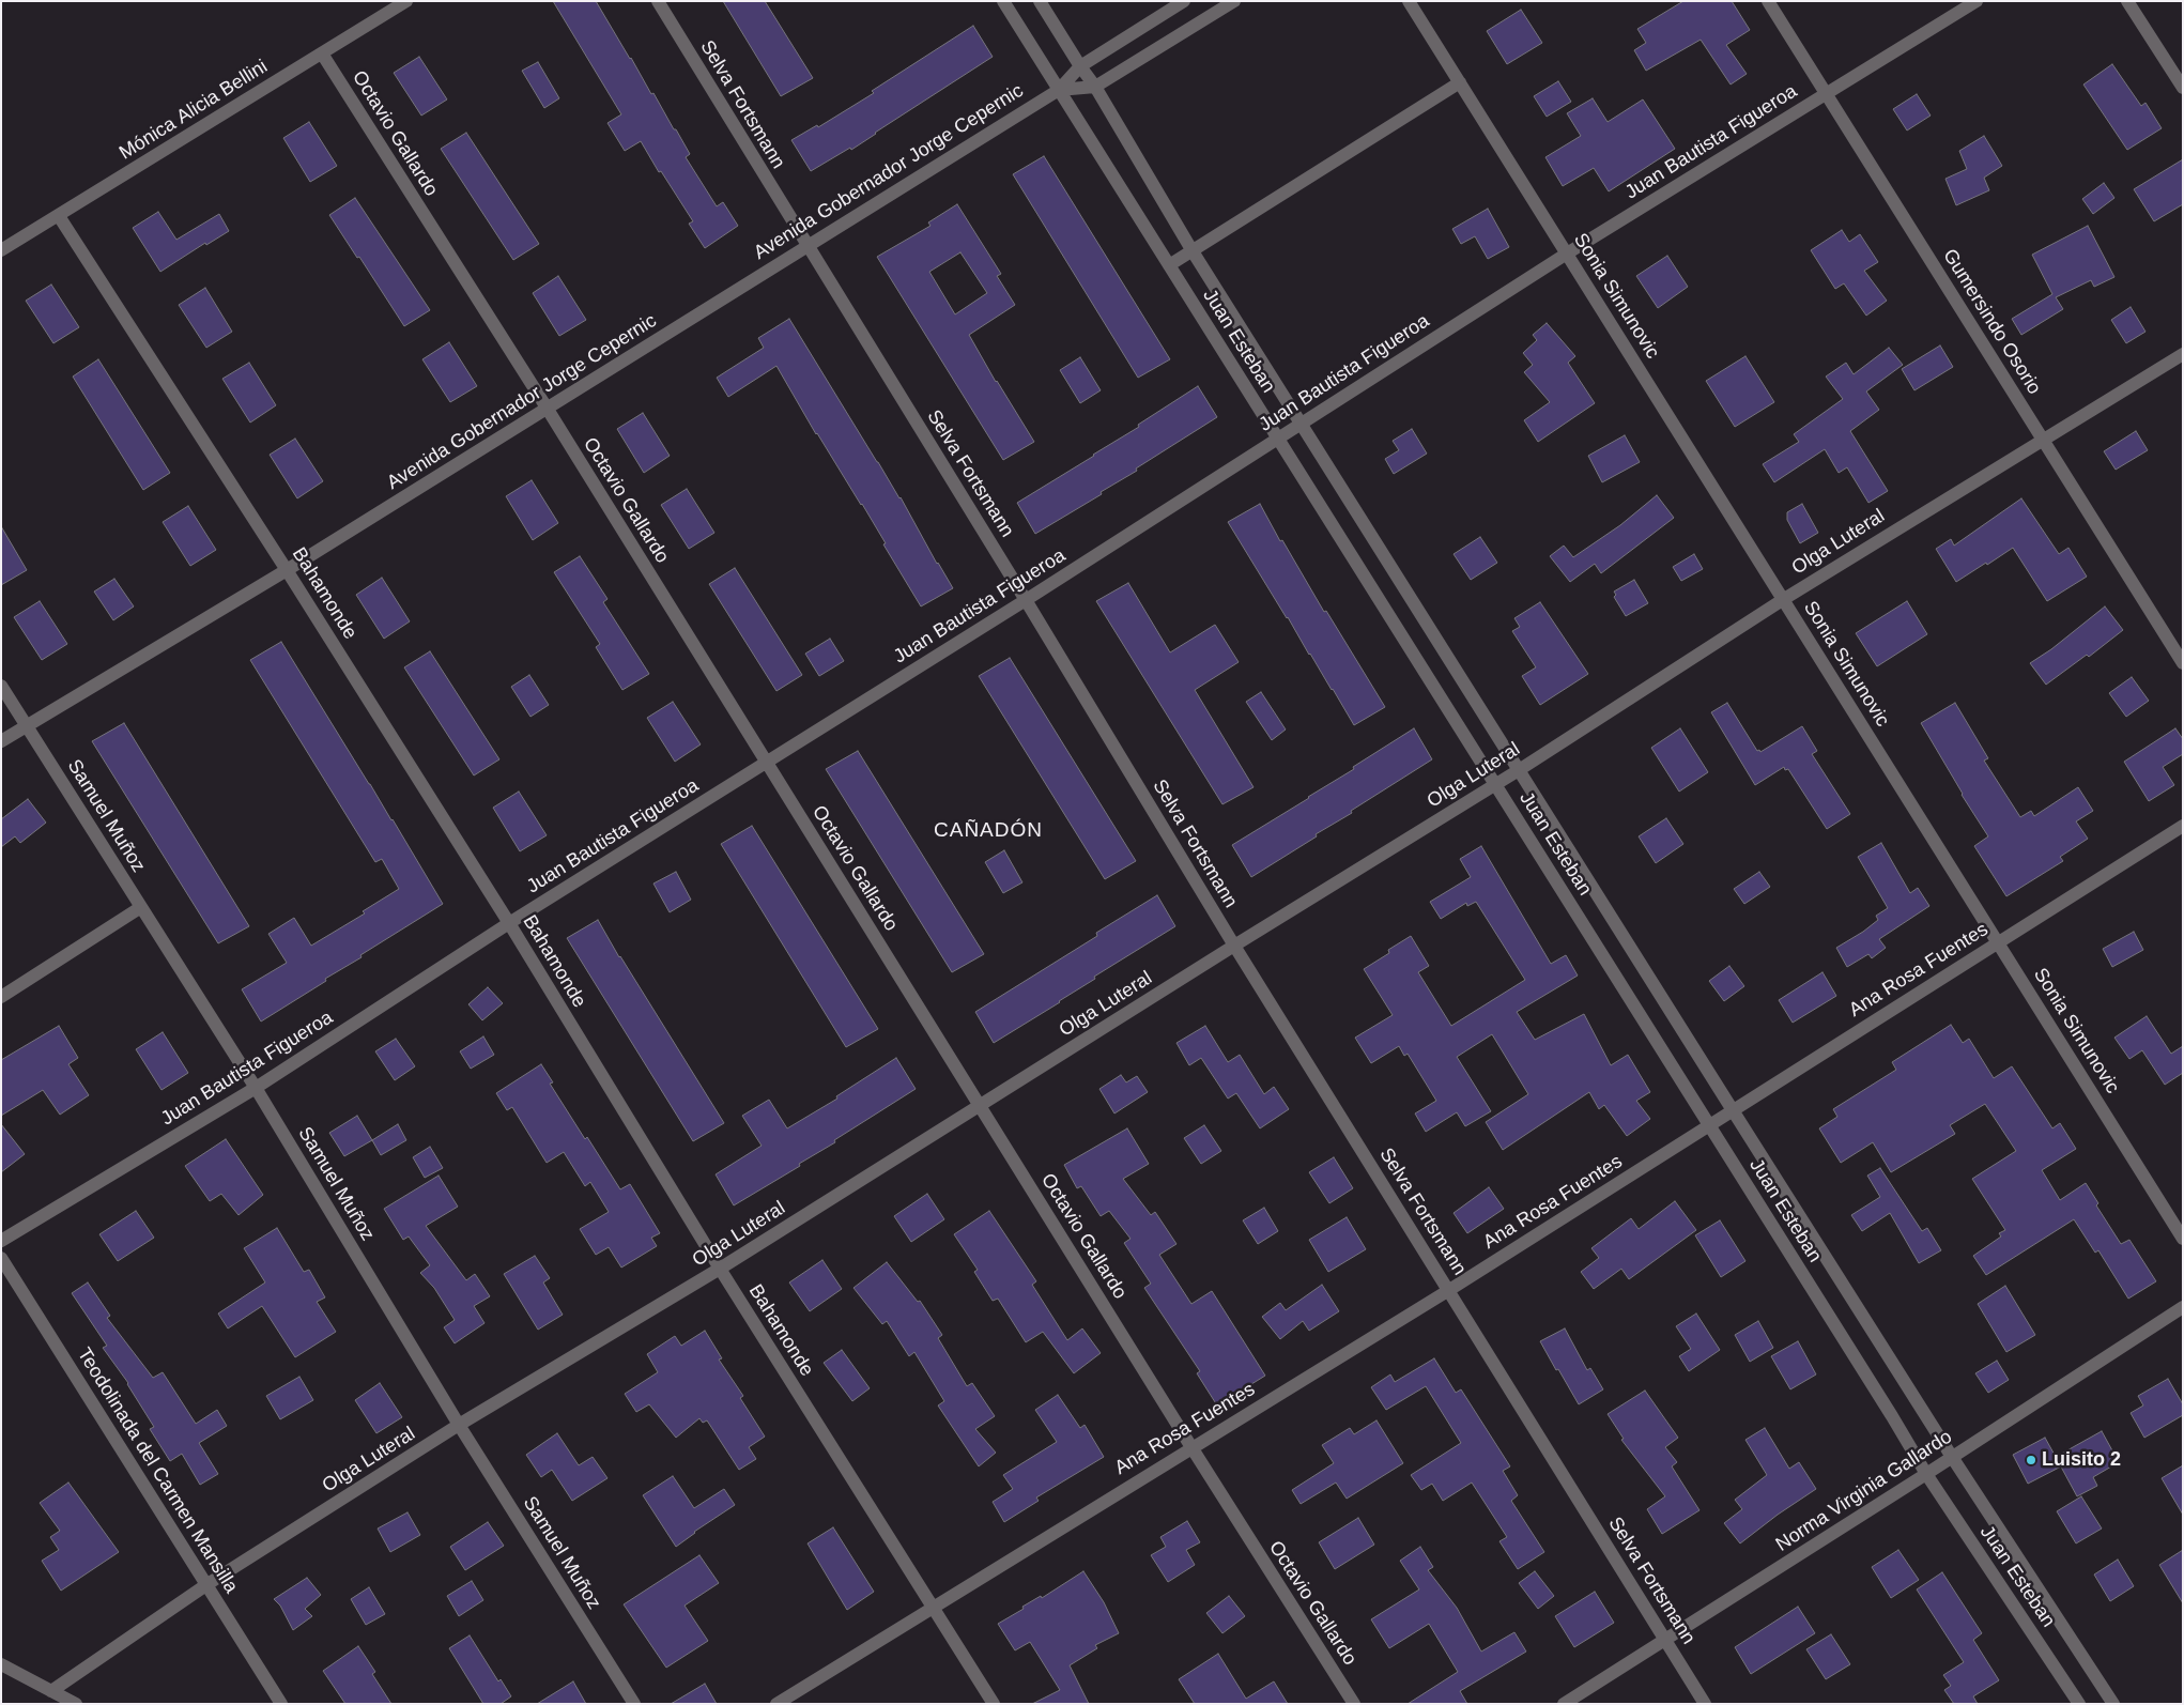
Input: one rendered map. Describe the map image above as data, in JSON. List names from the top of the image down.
{
  "streets": {
    "street": [
      "Selva Fortsmann",
      "Mónica Alicia Bellini",
      "Octavio Gallardo",
      "Juan Bautista Figueroa",
      "Avenida Gobernador Jorge Cepernic",
      "Sonia Simunovic",
      "Gumersindo Osorio",
      "Juan Esteban",
      "Olga Luteral",
      "Bahamonde",
      "Samuel Muñoz",
      "Ana Rosa Fuentes",
      "Teodolinada del Carmen Mansilla",
      "Norma Virginia Gallardo"
    ]
  },
  "crossings": [
    ["Selva Fortsmann", "Juan Bautista Figueroa"],
    ["Selva Fortsmann", "Avenida Gobernador Jorge Cepernic"],
    ["Selva Fortsmann", "Olga Luteral"],
    ["Selva Fortsmann", "Ana Rosa Fuentes"],
    ["Selva Fortsmann", "Norma Virginia Gallardo"],
    ["Mónica Alicia Bellini", "Octavio Gallardo"],
    ["Mónica Alicia Bellini", "Bahamonde"],
    ["Octavio Gallardo", "Juan Bautista Figueroa"],
    ["Octavio Gallardo", "Avenida Gobernador Jorge Cepernic"],
    ["Octavio Gallardo", "Olga Luteral"],
    ["Octavio Gallardo", "Ana Rosa Fuentes"],
    ["Juan Bautista Figueroa", "Sonia Simunovic"],
    ["Juan Bautista Figueroa", "Gumersindo Osorio"],
    ["Juan Bautista Figueroa", "Juan Esteban"],
    ["Juan Bautista Figueroa", "Bahamonde"],
    ["Juan Bautista Figueroa", "Samuel Muñoz"],
    ["Avenida Gobernador Jorge Cepernic", "Juan Esteban"],
    ["Avenida Gobernador Jorge Cepernic", "Bahamonde"],
    ["Avenida Gobernador Jorge Cepernic", "Samuel Muñoz"],
    ["Sonia Simunovic", "Olga Luteral"],
    ["Sonia Simunovic", "Ana Rosa Fuentes"],
    ["Gumersindo Osorio", "Olga Luteral"],
    ["Juan Esteban", "Olga Luteral"],
    ["Juan Esteban", "Ana Rosa Fuentes"],
    ["Juan Esteban", "Norma Virginia Gallardo"],
    ["Olga Luteral", "Bahamonde"],
    ["Olga Luteral", "Samuel Muñoz"],
    ["Olga Luteral", "Teodolinada del Carmen Mansilla"],
    ["Bahamonde", "Ana Rosa Fuentes"]
  ],
  "districts": ["CAÑADÓN"],
  "places": ["Luisito 2"]
}
